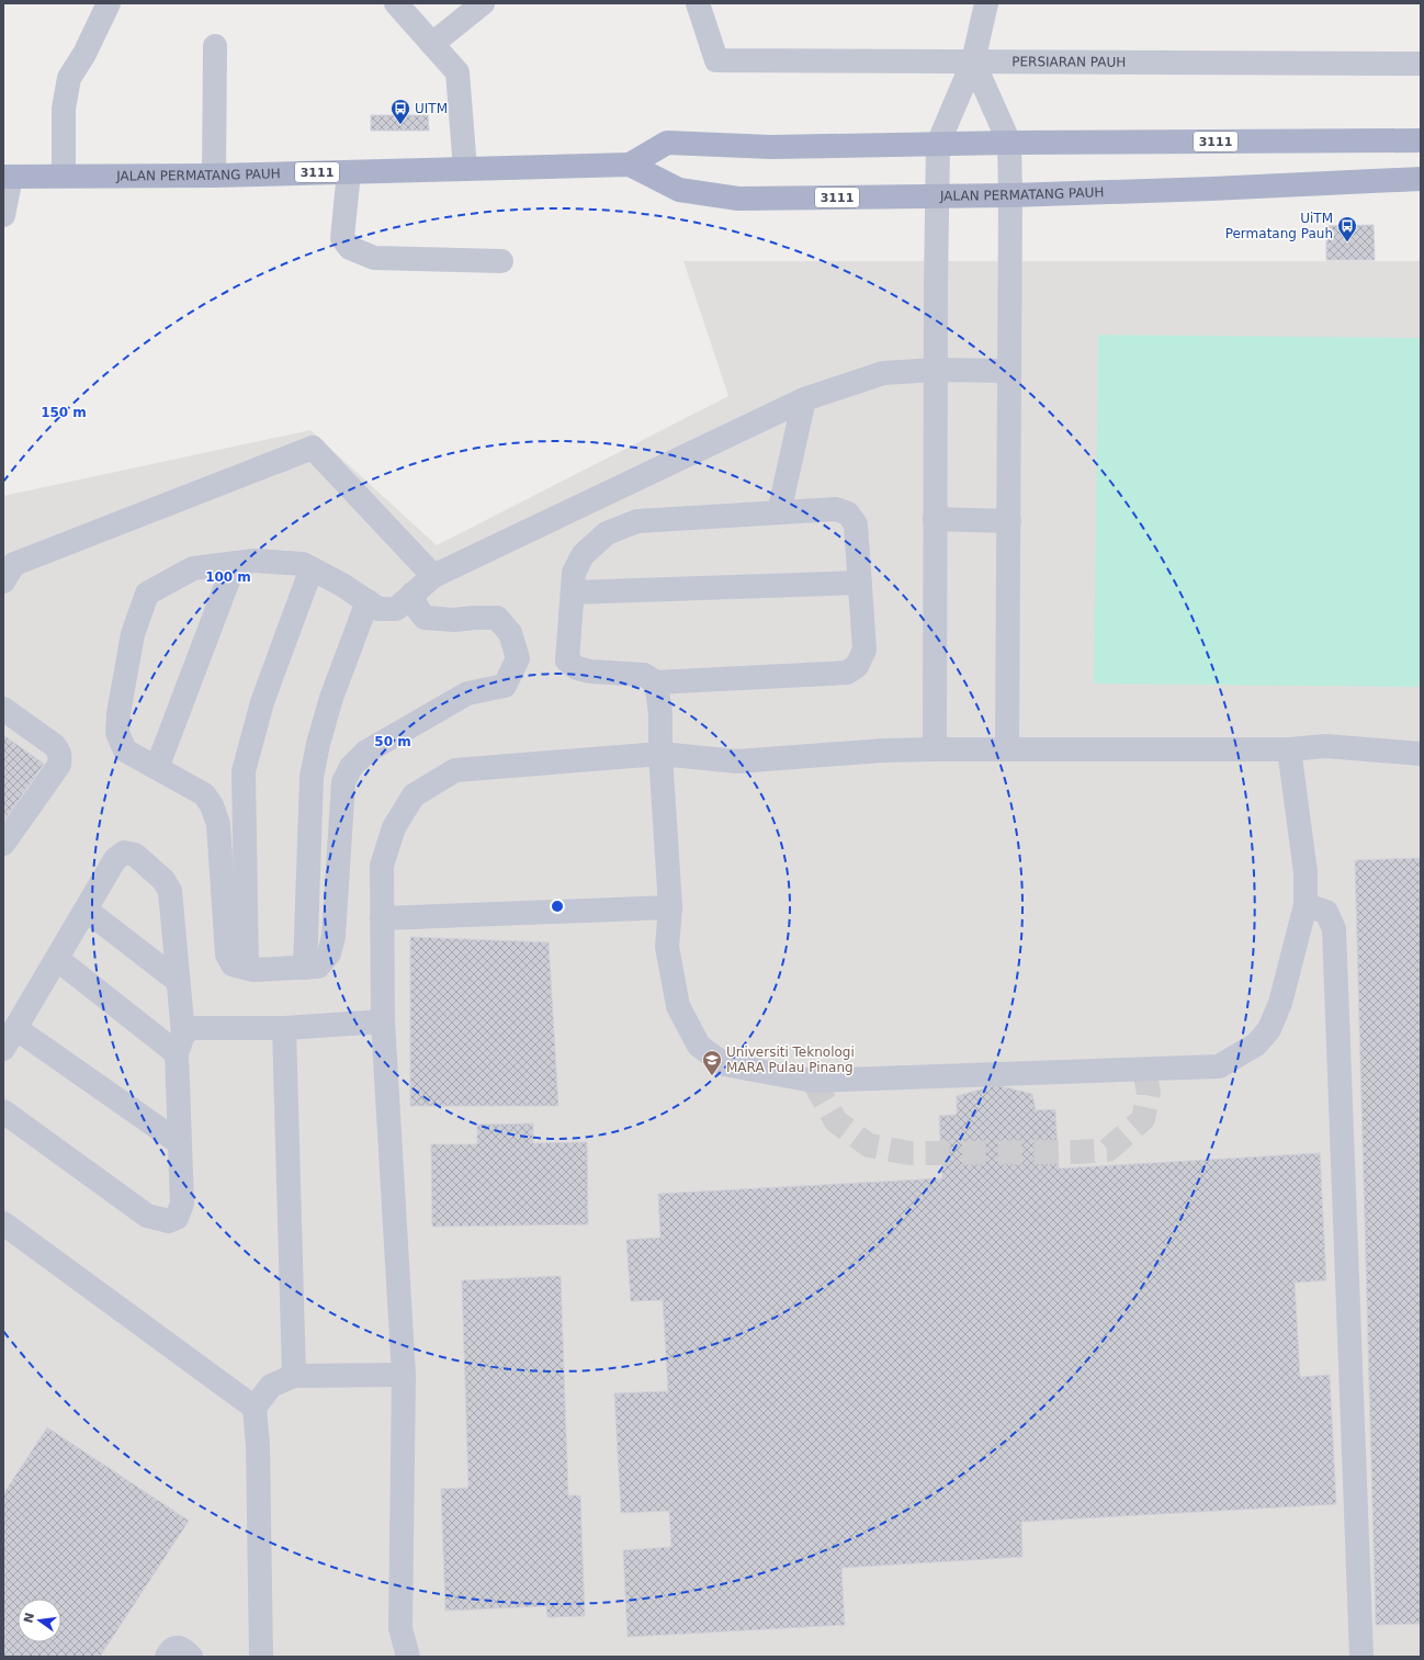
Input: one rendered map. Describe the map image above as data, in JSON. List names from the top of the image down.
{
  "streets": {
    "main road": ["3111", "JALAN PERMATANG PAUH"],
    "street": ["PERSIARAN PAUH"]
  },
  "places": {
    "bus stop": ["UITM", "UiTM Permatang Pauh"],
    "school or university": ["Universiti Teknologi MARA Pulau Pinang"]
  },
  "north": "left",
  "rings": ["150 m", "100 m", "50 m"]
}
